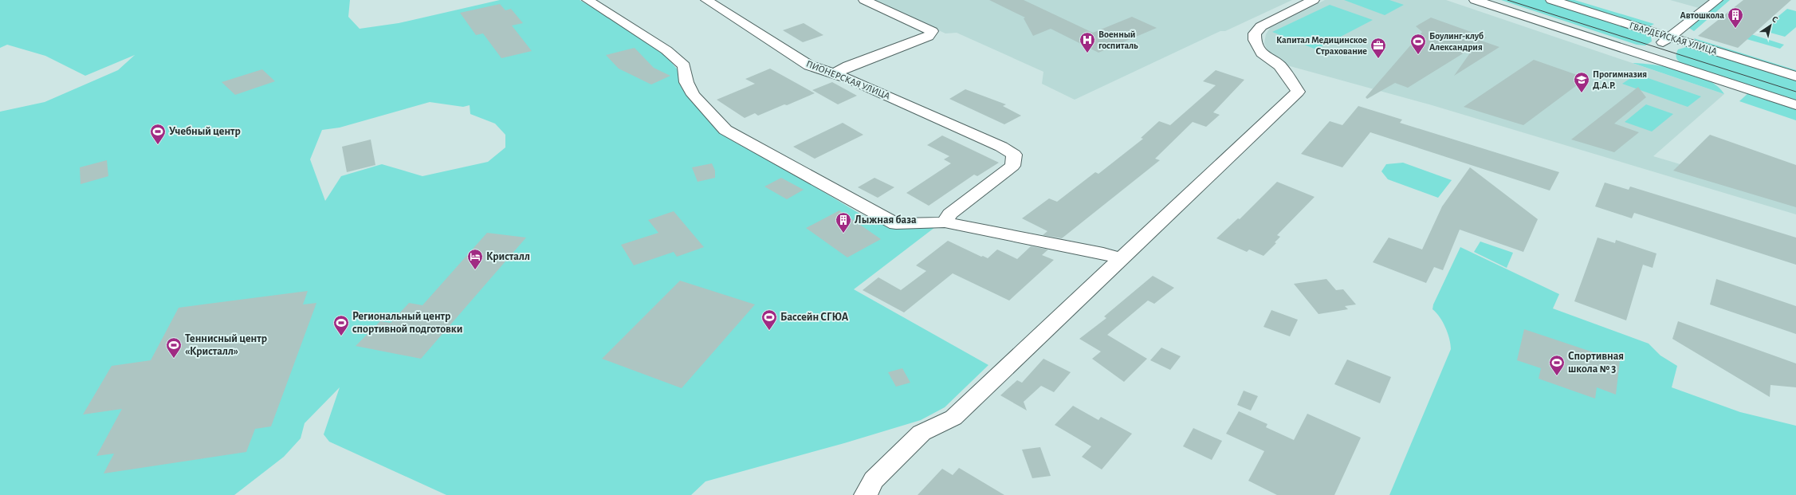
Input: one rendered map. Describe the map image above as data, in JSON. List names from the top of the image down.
{
  "streets": {
    "street": ["ГВАРДЕЙСКАЯ УЛИЦА", "ПИОНЕРСКАЯ УЛИЦА"]
  },
  "places": {
    "building": ["Автошкола", "Лыжная база"],
    "hospital": ["Военный госпиталь"],
    "sports": [
      "Боулинг-клуб Александрия",
      "Учебный центр",
      "Бассейн СГЮА",
      "Региональный центр спортивной подготовки",
      "Теннисный центр «Кристалл»",
      "Спортивная школа № 3"
    ],
    "office": ["Капитал Медицинское Страхование"],
    "school or university": ["Прогимназия Д.А.Р."],
    "hotel": ["Кристалл"]
  },
  "north": "top right"
}
